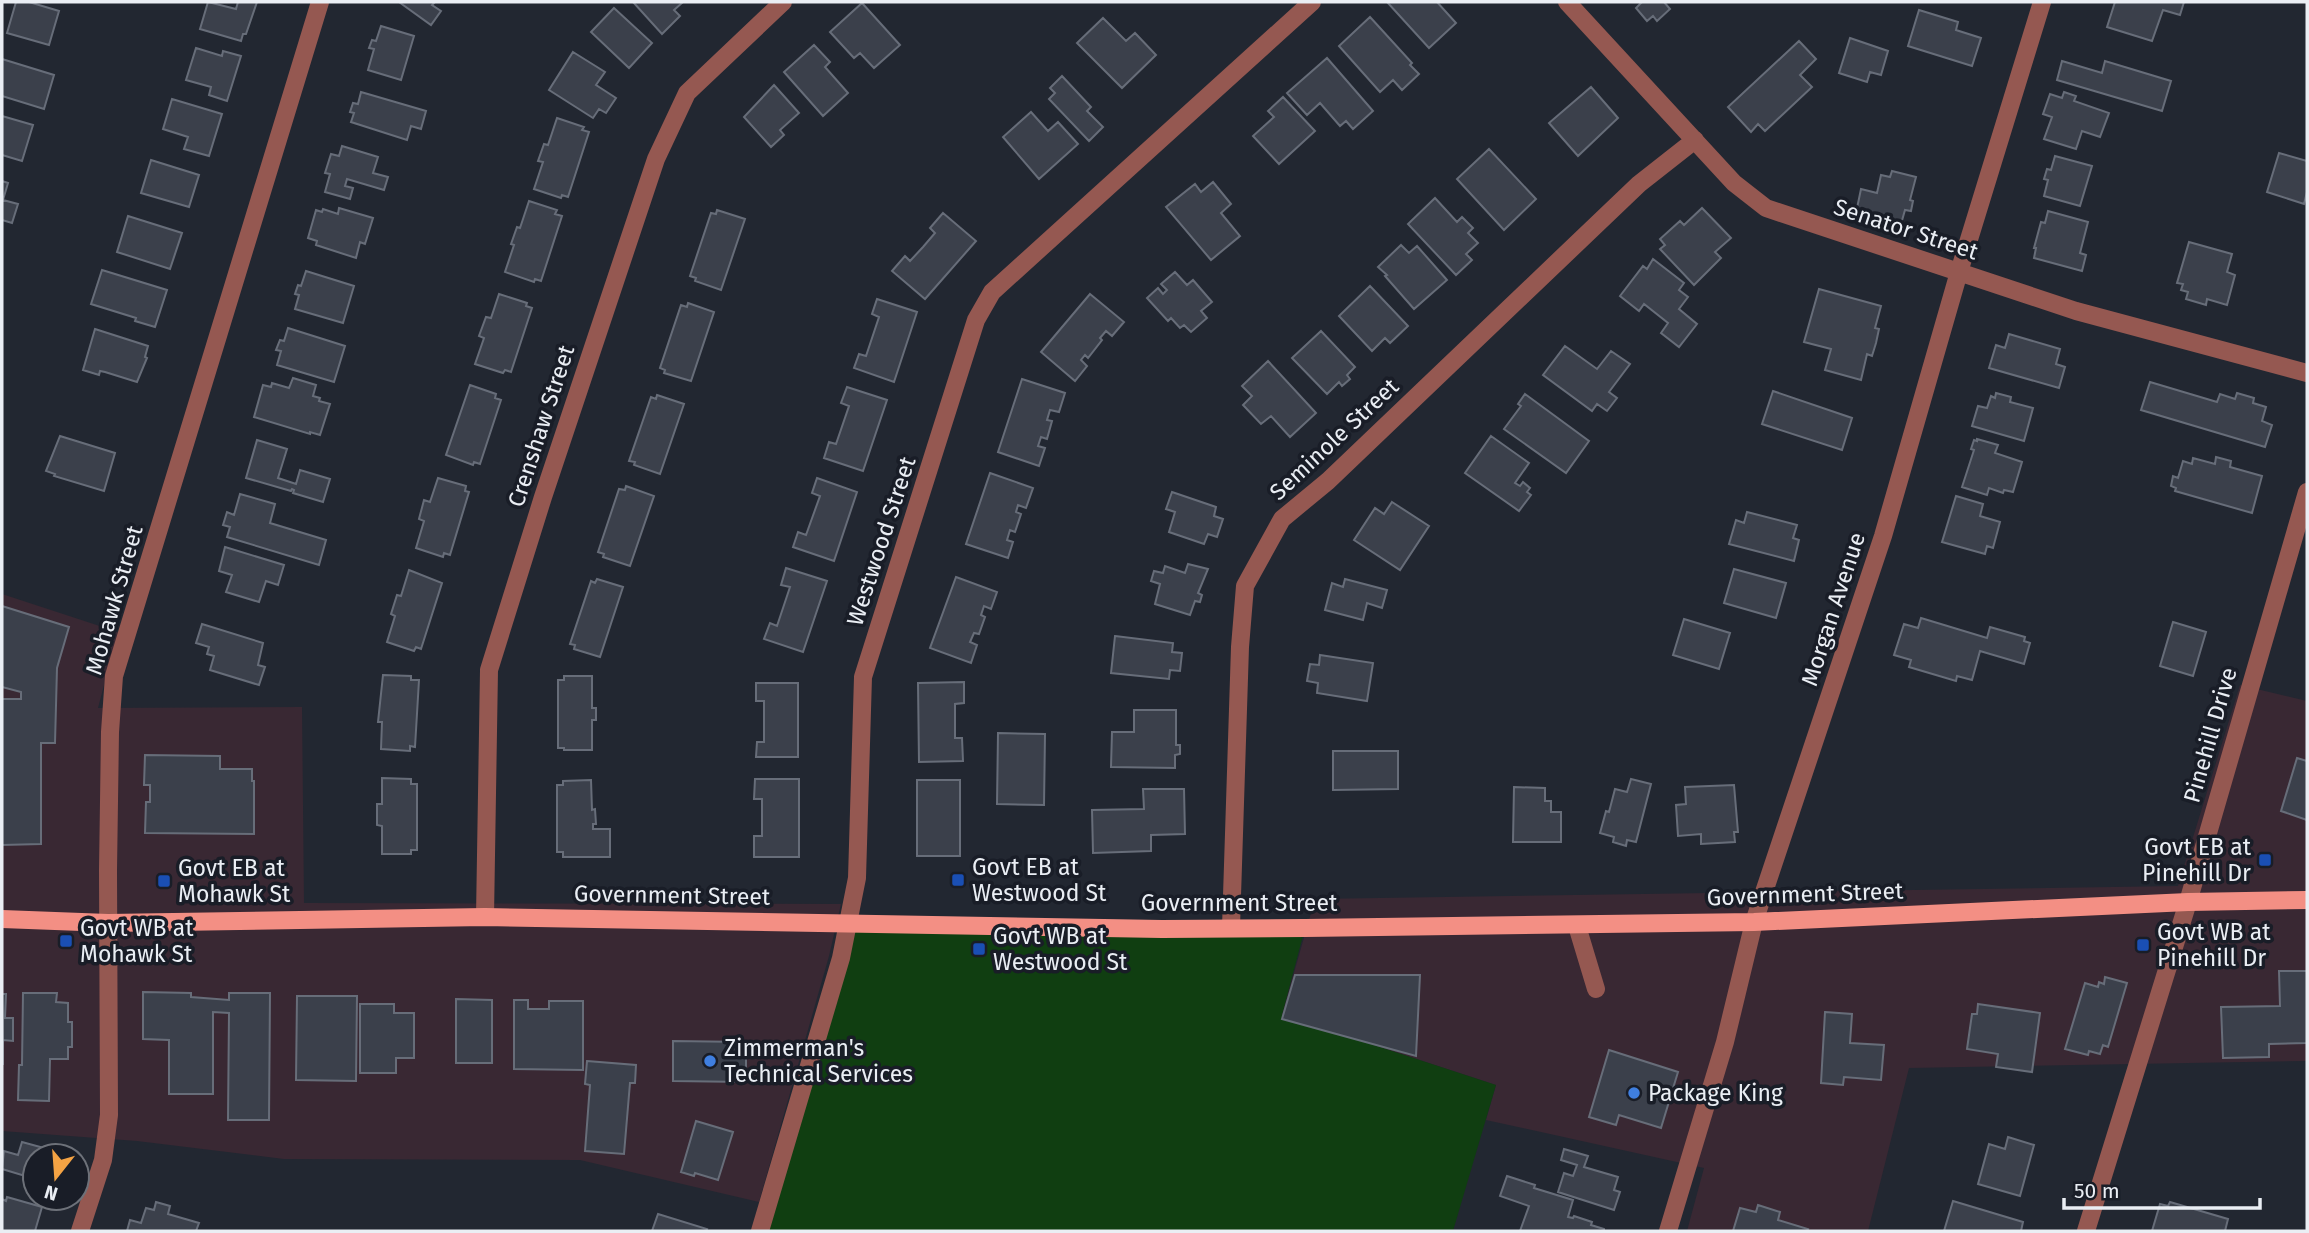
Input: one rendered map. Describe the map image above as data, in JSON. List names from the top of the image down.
{
  "streets": {
    "main road": ["Government Street"],
    "street": [
      "Senator Street",
      "Crenshaw Street",
      "Seminole Street",
      "Westwood Street",
      "Mohawk Street",
      "Morgan Avenue",
      "Pinehill Drive"
    ]
  },
  "crossings": [
    ["Senator Street", "Seminole Street"],
    ["Senator Street", "Morgan Avenue"],
    ["Crenshaw Street", "Government Street"],
    ["Seminole Street", "Government Street"],
    ["Westwood Street", "Government Street"],
    ["Mohawk Street", "Government Street"],
    ["Morgan Avenue", "Government Street"],
    ["Pinehill Drive", "Government Street"]
  ],
  "places": {
    "transit": [
      "Govt EB at Pinehill Dr",
      "Govt EB at Westwood St",
      "Govt EB at Mohawk St",
      "Govt WB at Mohawk St",
      "Govt WB at Pinehill Dr",
      "Govt WB at Westwood St"
    ],
    "other": ["Zimmerman's Technical Services", "Package King"]
  },
  "scale_bar": "50 m",
  "north": "bottom"
}
